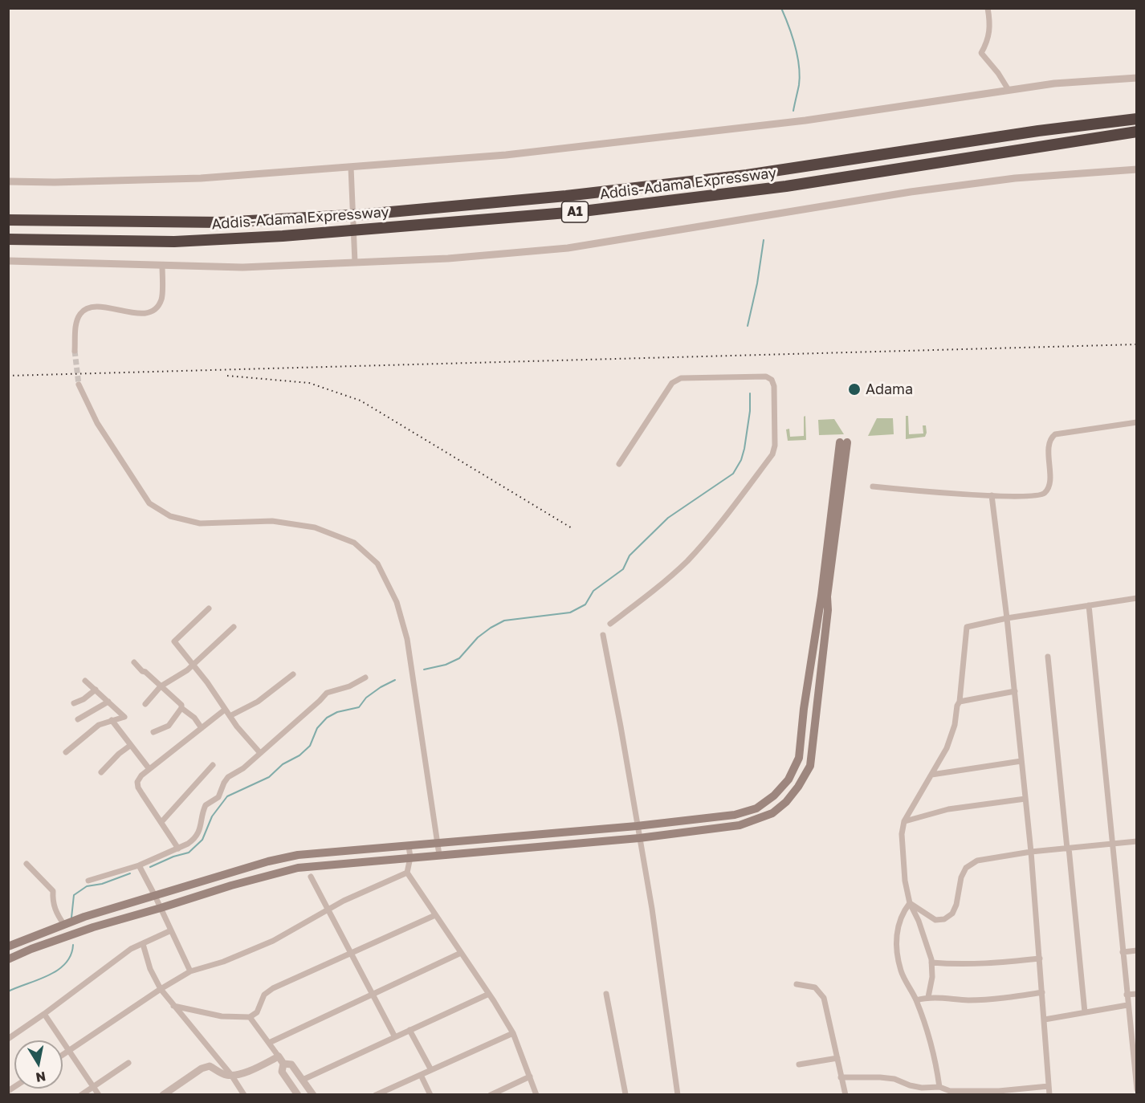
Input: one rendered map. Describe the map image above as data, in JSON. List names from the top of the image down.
{
  "streets": {
    "highway": ["Addis-Adama Expressway", "A1"]
  },
  "places": ["Adama"],
  "north": "bottom"
}
